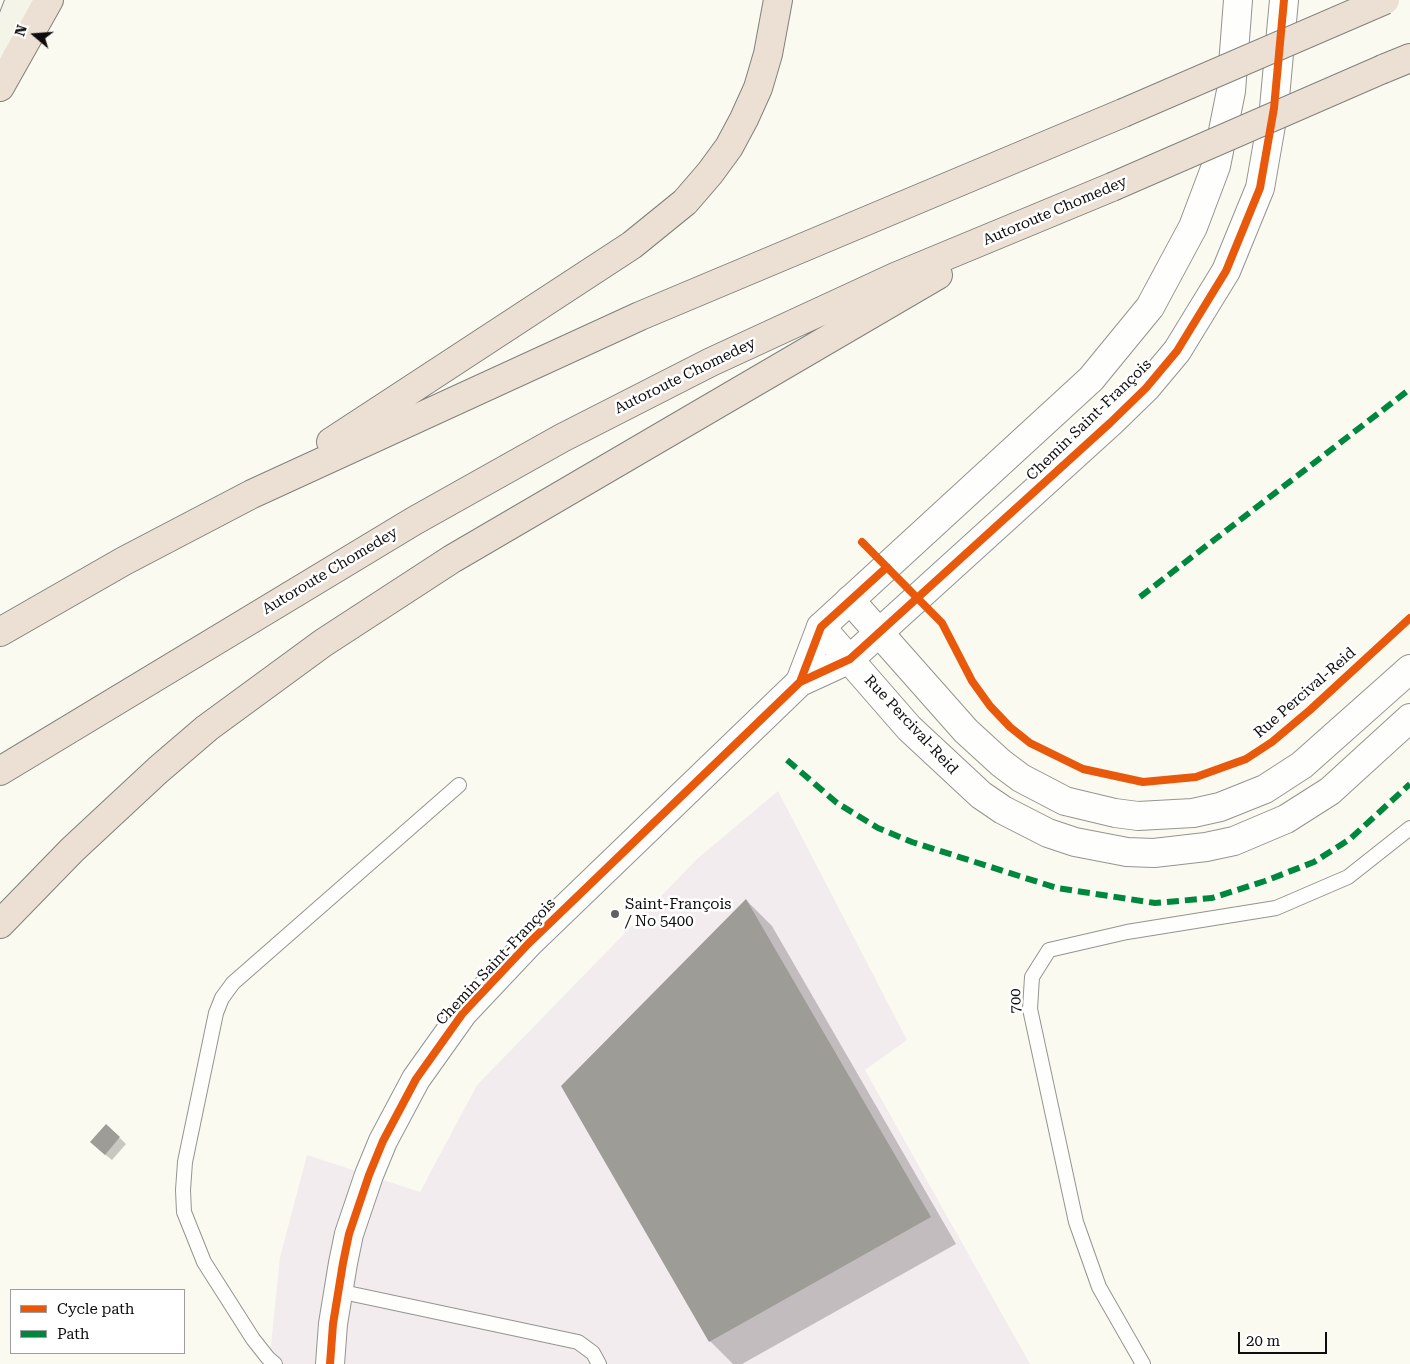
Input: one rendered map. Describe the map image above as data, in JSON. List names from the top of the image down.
{
  "streets": {
    "highway": ["Autoroute Chomedey"],
    "street": ["Chemin Saint-François", "Rue Percival-Reid"],
    "lane": ["700"]
  },
  "crossings": [
    ["Chemin Saint-François", "Rue Percival-Reid"]
  ],
  "places": ["Saint-François / No 5400"],
  "legend": ["Cycle path", "Path"],
  "scale_bar": "20 m",
  "north": "left"
}
